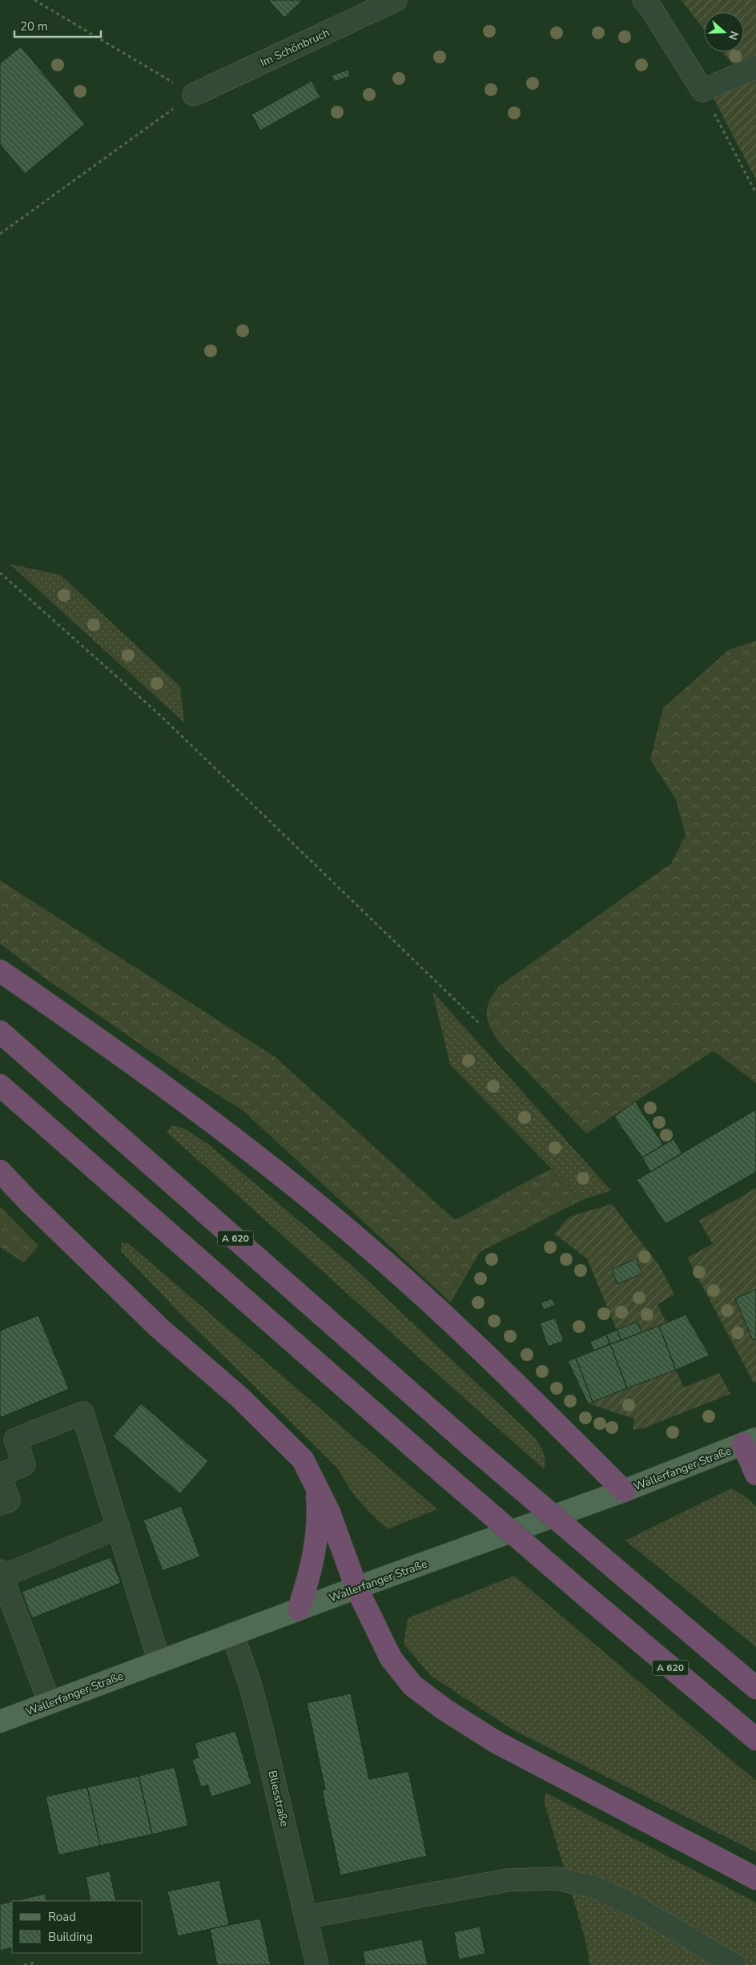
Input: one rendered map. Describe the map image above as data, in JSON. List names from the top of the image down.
{
  "streets": {
    "highway": ["A 620"],
    "main road": ["Wallerfanger Straße"],
    "street": ["Im Schönbruch", "Bliesstraße"]
  },
  "crossings": [
    ["Wallerfanger Straße", "Bliesstraße"]
  ],
  "legend": ["Road", "Building"],
  "scale_bar": "20 m",
  "north": "right"
}
